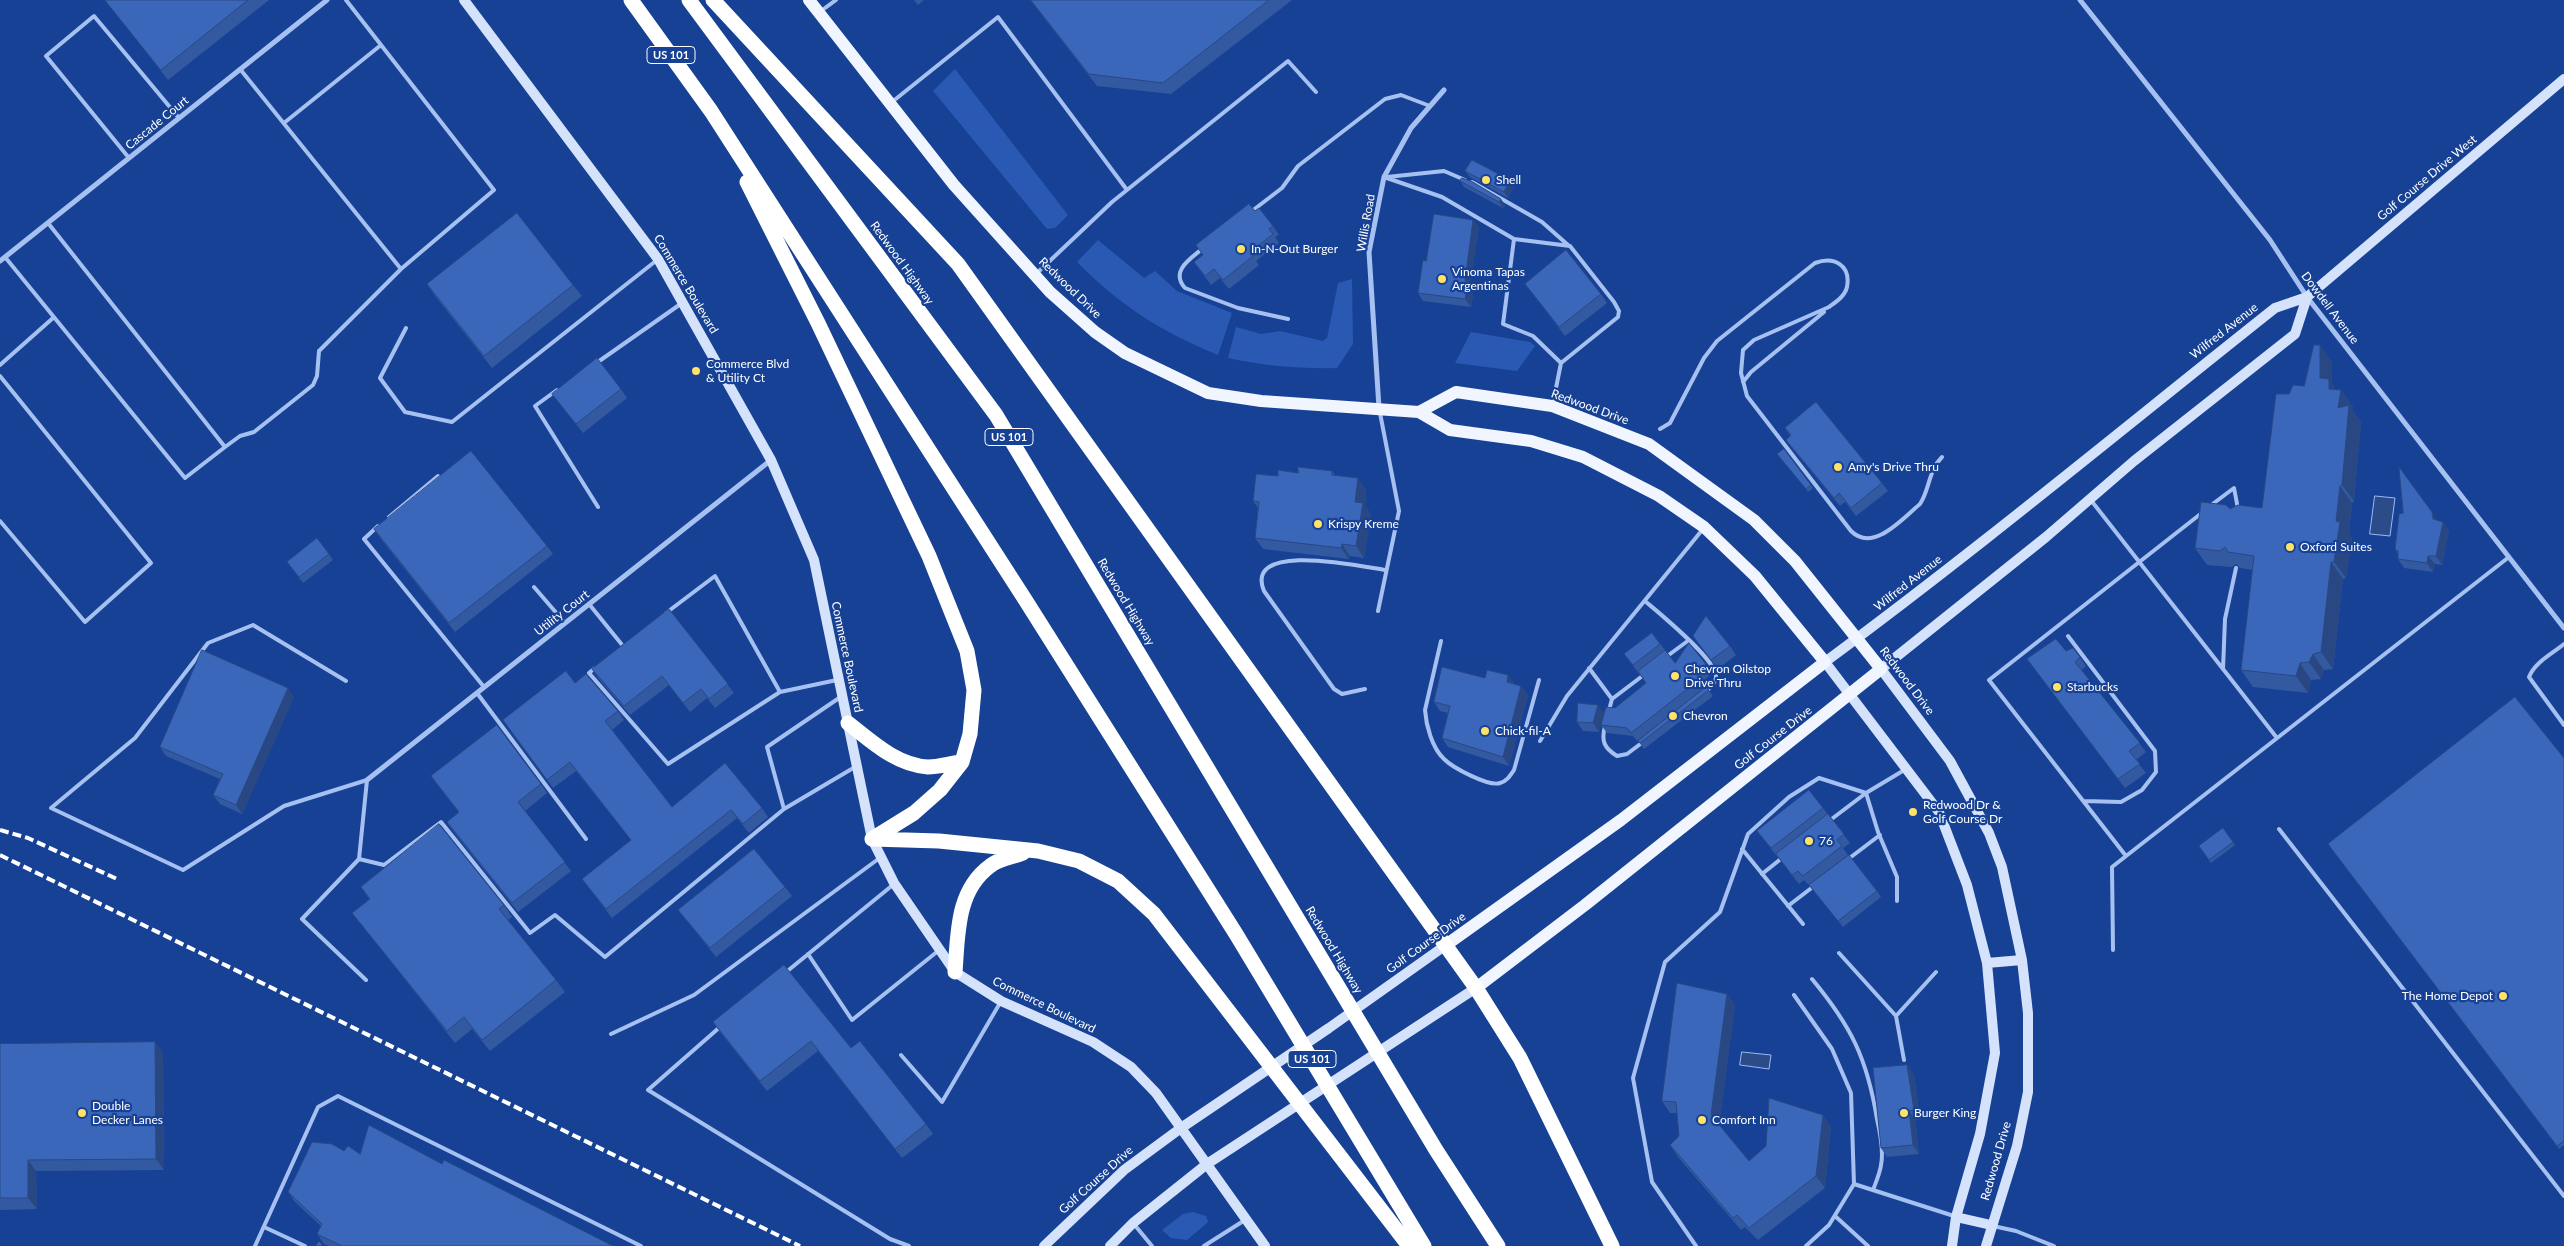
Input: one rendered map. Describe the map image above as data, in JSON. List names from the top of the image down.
{
  "streets": {
    "highway": ["US 101", "Redwood Highway"],
    "main road": ["Redwood Drive", "Golf Course Drive"],
    "street": [
      "Cascade Court",
      "Golf Course Drive West",
      "Willis Road",
      "Commerce Boulevard",
      "Dowdell Avenue",
      "Wilfred Avenue",
      "Utility Court"
    ]
  },
  "crossings": [
    ["Golf Course Drive West", "Dowdell Avenue"],
    ["Golf Course Drive West", "Wilfred Avenue"],
    ["Willis Road", "Redwood Drive"],
    ["Commerce Boulevard", "Utility Court"],
    ["Commerce Boulevard", "Golf Course Drive"],
    ["Redwood Drive", "Wilfred Avenue"],
    ["Redwood Drive", "Golf Course Drive"],
    ["Dowdell Avenue", "Wilfred Avenue"],
    ["Wilfred Avenue", "Golf Course Drive"]
  ],
  "places": [
    "Shell",
    "In-N-Out Burger",
    "Vinoma Tapas Argentinas",
    "Commerce Blvd & Utility Ct",
    "Amy's Drive Thru",
    "Krispy Kreme",
    "Oxford Suites",
    "Chevron Oilstop Drive Thru",
    "Starbucks",
    "Chevron",
    "Chick-fil-A",
    "Redwood Dr & Golf Course Dr",
    "76",
    "The Home Depot",
    "Double Decker Lanes",
    "Burger King",
    "Comfort Inn"
  ]
}
